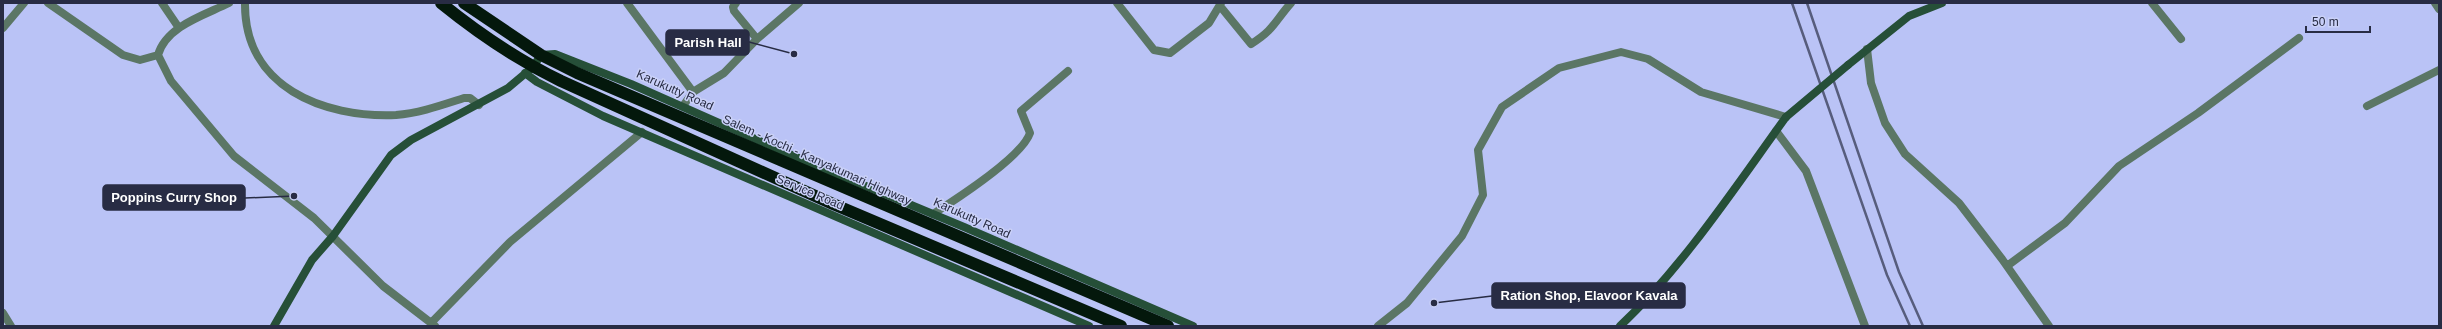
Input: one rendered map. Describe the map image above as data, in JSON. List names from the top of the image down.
{
  "streets": {
    "highway": ["Salem - Kochi - Kanyakumari Highway"],
    "street": ["Karukutty Road", "Service Road"]
  },
  "crossings": [
    ["Karukutty Road", "Salem - Kochi - Kanyakumari Highway"]
  ],
  "places": ["Parish Hall", "Poppins Curry Shop", "Ration Shop, Elavoor Kavala"],
  "scale_bar": "50 m"
}
